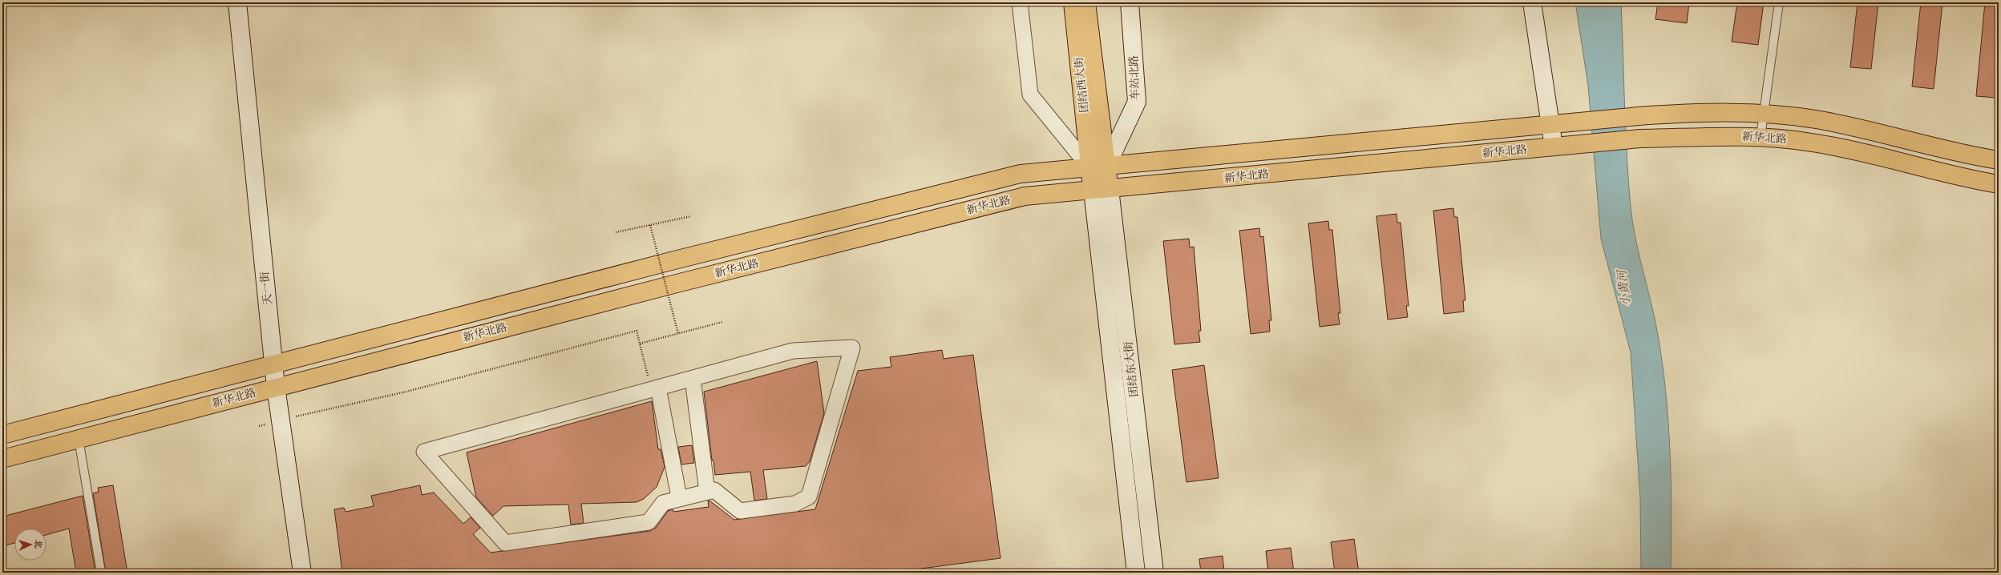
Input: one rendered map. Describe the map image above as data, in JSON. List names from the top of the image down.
{
  "streets": {
    "main road": ["团结西大街", "新华北路", "团结东大街"],
    "street": ["车站北路", "天一街"]
  },
  "crossings": [
    ["车站北路", "团结西大街"],
    ["车站北路", "新华北路"],
    ["车站北路", "团结东大街"],
    ["团结西大街", "新华北路"],
    ["团结西大街", "团结东大街"],
    ["新华北路", "天一街"],
    ["新华北路", "团结东大街"]
  ],
  "water": ["小黄河"],
  "north": "right"
}
